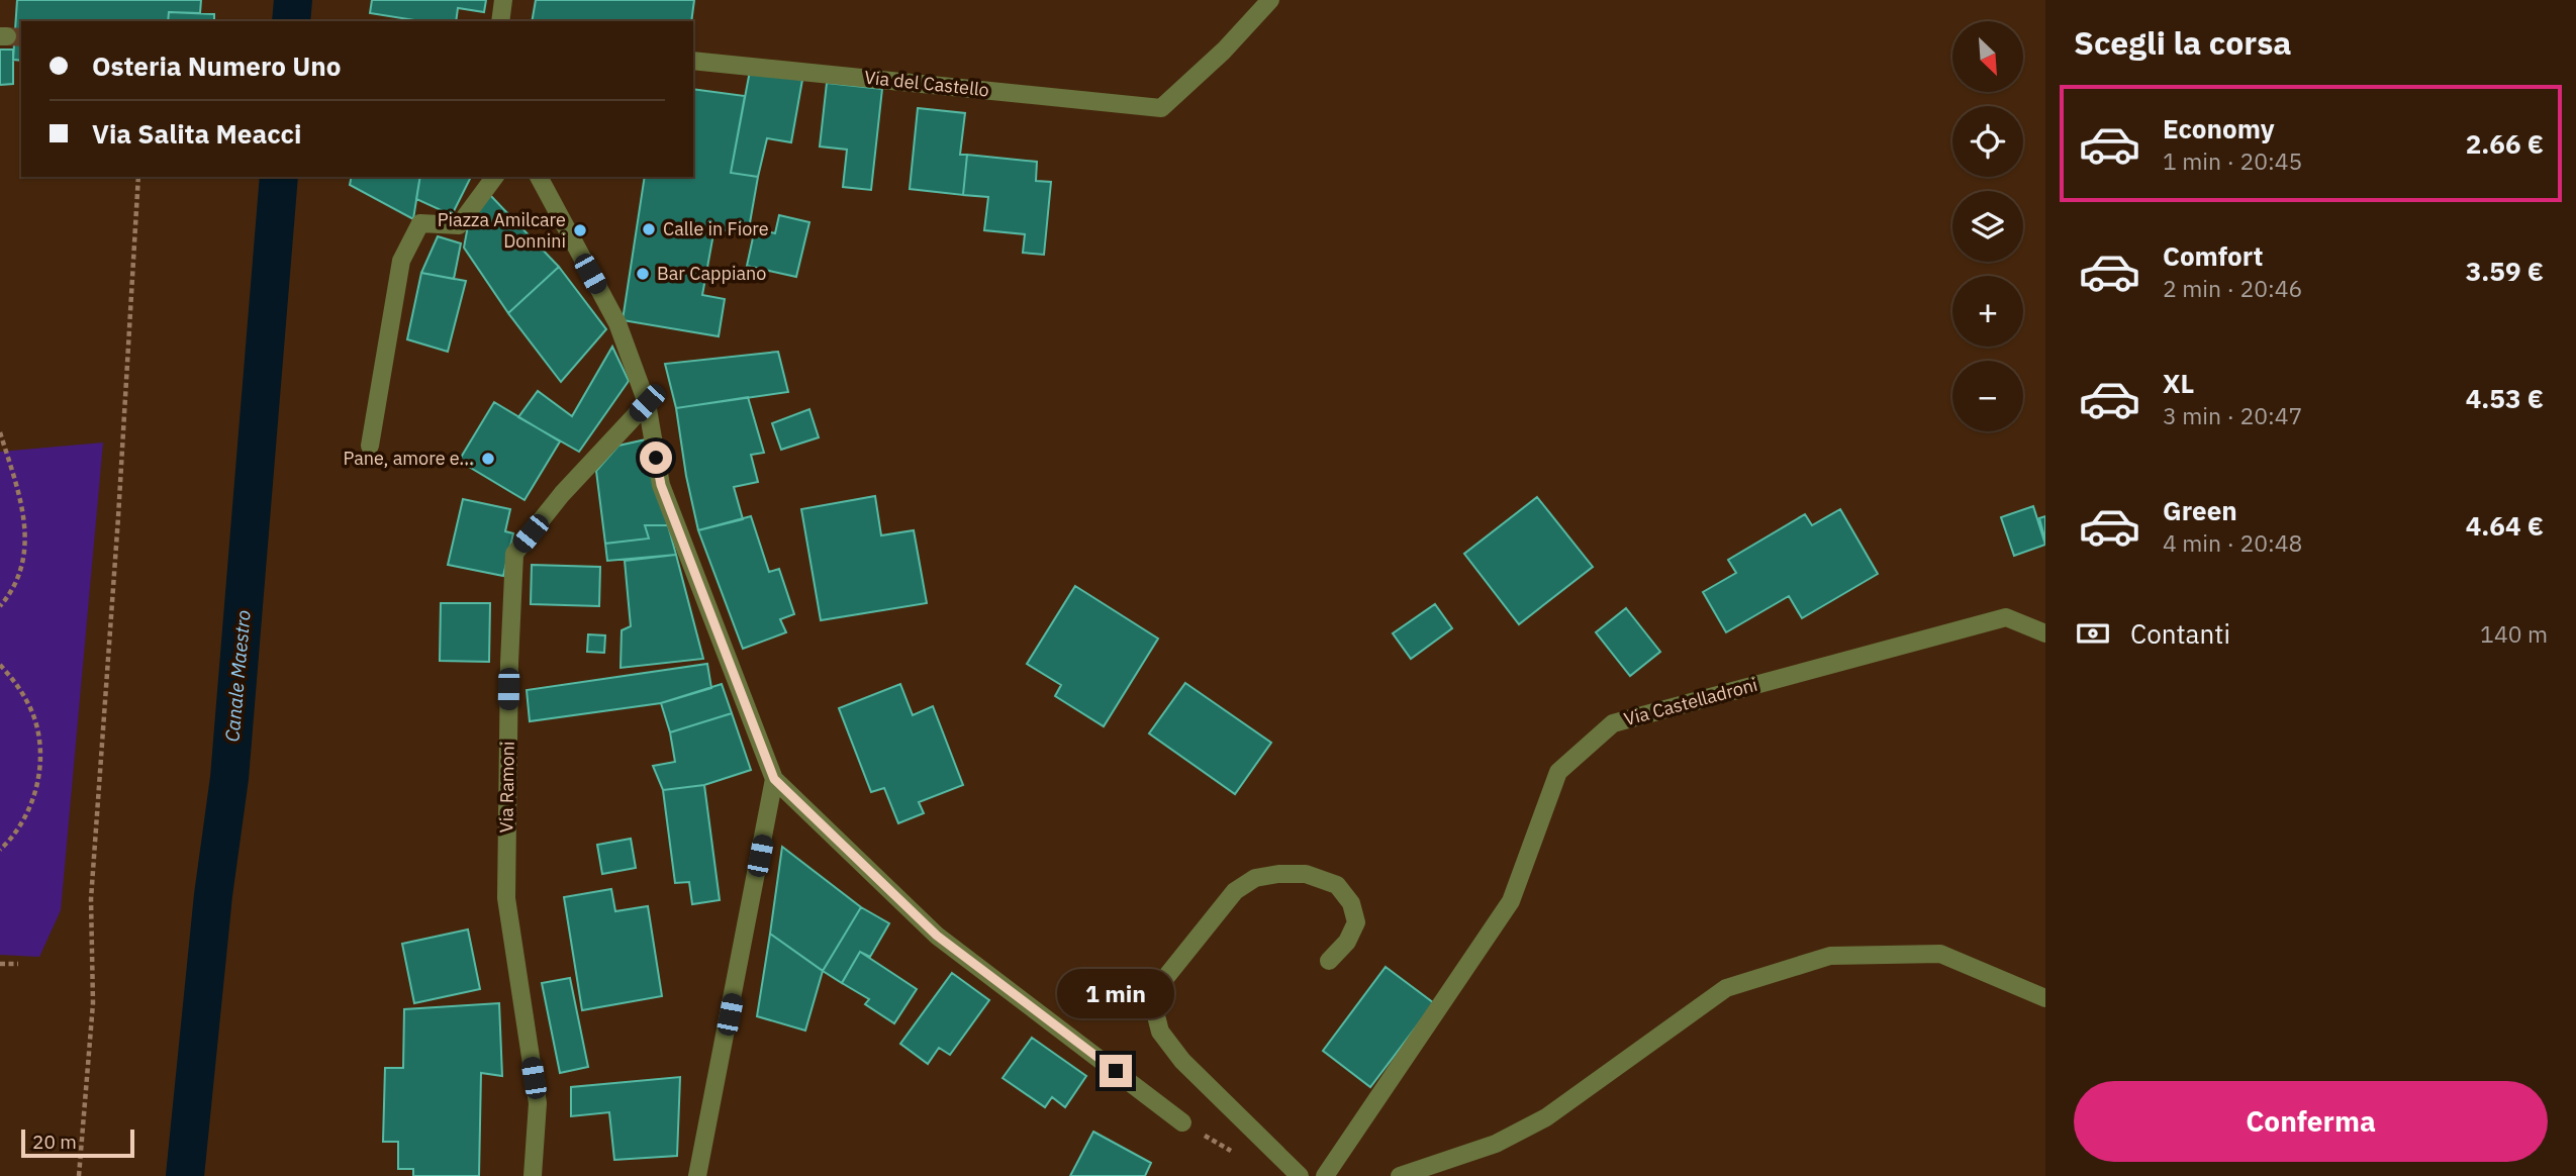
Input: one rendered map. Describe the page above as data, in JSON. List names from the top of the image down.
{
  "streets": {
    "street": ["Via del Castello", "Via Castelladroni", "Via Ramoni"]
  },
  "water": ["Canale Maestro"],
  "places": [
    "Calle in Fiore",
    "Piazza Amilcare Donnini",
    "Bar Cappiano",
    "Pane, amore e..."
  ],
  "scale_bar": "20 m",
  "north": "bottom right",
  "page": {
    "heading": "Scegli la corsa",
    "map_buttons": ["+", "−"],
    "banner": ["Osteria Numero Uno", "Via Salita Meacci"],
    "list": [
      {
        "name": "Economy",
        "note": "1 min · 20:45",
        "value": "2.66 €"
      },
      {
        "name": "Comfort",
        "note": "2 min · 20:46",
        "value": "3.59 €"
      },
      {
        "name": "XL",
        "note": "3 min · 20:47",
        "value": "4.53 €"
      },
      {
        "name": "Green",
        "note": "4 min · 20:48",
        "value": "4.64 €"
      }
    ],
    "pay": ["Contanti", "140 m"],
    "bubble": "1 min",
    "buttons": "Conferma",
    "scale": "20 m"
  }
}
